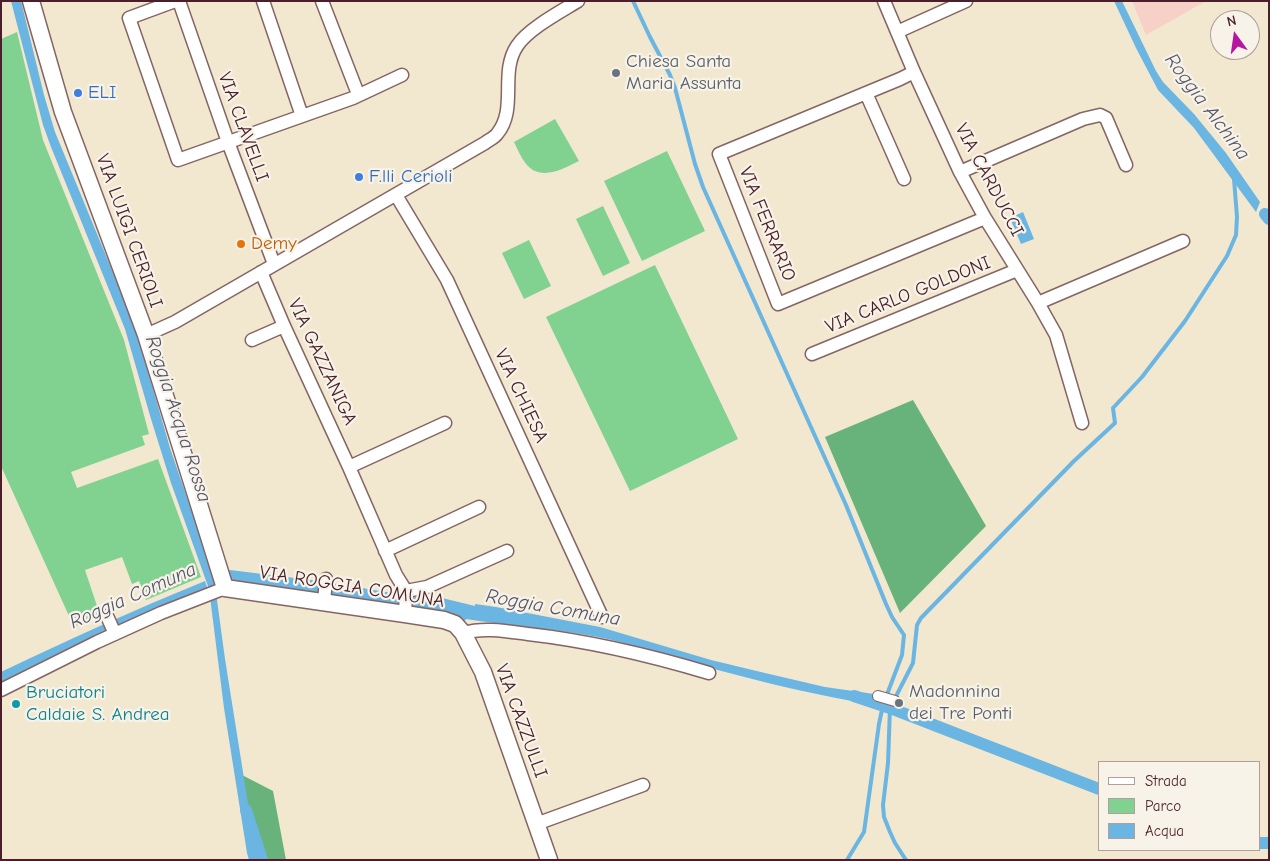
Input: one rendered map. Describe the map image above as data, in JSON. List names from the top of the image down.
{
  "streets": {
    "street": [
      "VIA CLAVELLI",
      "VIA CARDUCCI",
      "VIA FERRARIO",
      "VIA LUIGI CERIOLI",
      "VIA CARLO GOLDONI",
      "VIA GAZZANIGA",
      "VIA CHIESA",
      "VIA ROGGIA COMUNA",
      "VIA CAZZULLI"
    ]
  },
  "crossings": [
    ["VIA CARDUCCI", "VIA FERRARIO"],
    ["VIA CARDUCCI", "VIA CARLO GOLDONI"],
    ["VIA LUIGI CERIOLI", "VIA ROGGIA COMUNA"],
    ["VIA ROGGIA COMUNA", "VIA CAZZULLI"]
  ],
  "water": ["Roggia Alchina", "Roggia Acqua Rossa", "Roggia Comuna"],
  "places": [
    "Chiesa Santa Maria Assunta",
    "ELI",
    "F.lli Cerioli",
    "Demy",
    "Madonnina dei Tre Ponti",
    "Bruciatori Caldaie S. Andrea"
  ],
  "legend": ["Strada", "Parco", "Acqua"],
  "north": "top"
}
